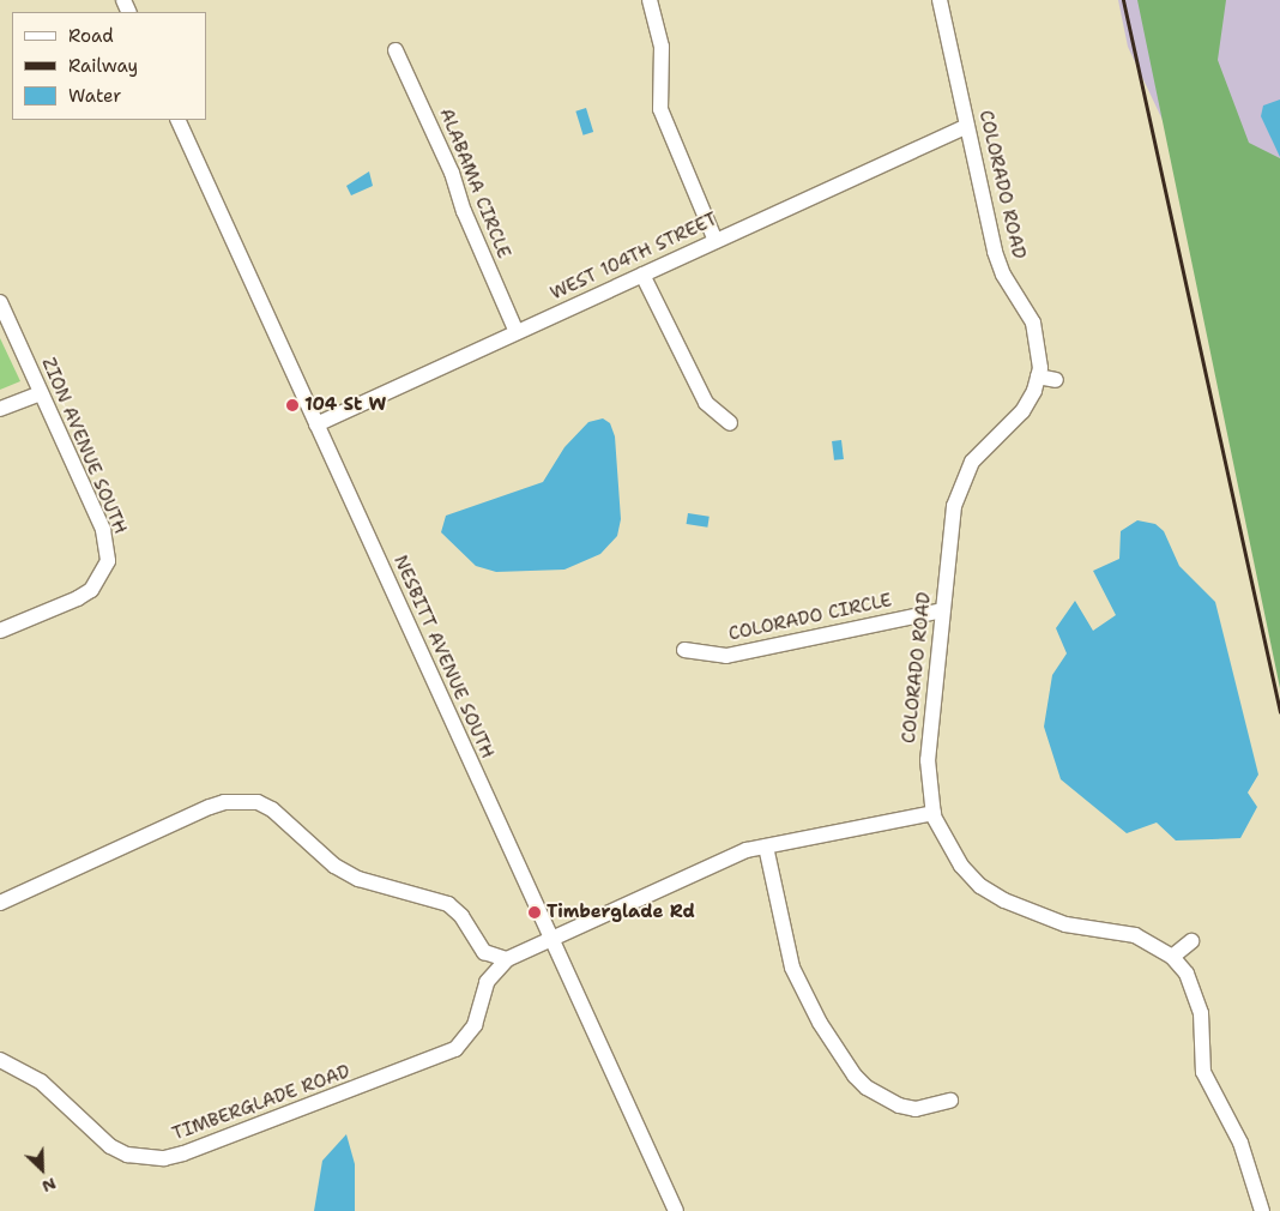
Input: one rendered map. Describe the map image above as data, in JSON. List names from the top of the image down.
{
  "streets": {
    "street": [
      "ALABAMA CIRCLE",
      "COLORADO ROAD",
      "WEST 104TH STREET",
      "ZION AVENUE SOUTH",
      "COLORADO CIRCLE",
      "NESBITT AVENUE SOUTH",
      "TIMBERGLADE ROAD"
    ]
  },
  "crossings": [
    ["ALABAMA CIRCLE", "WEST 104TH STREET"],
    ["COLORADO ROAD", "WEST 104TH STREET"],
    ["COLORADO ROAD", "COLORADO CIRCLE"],
    ["COLORADO ROAD", "TIMBERGLADE ROAD"],
    ["WEST 104TH STREET", "NESBITT AVENUE SOUTH"],
    ["NESBITT AVENUE SOUTH", "TIMBERGLADE ROAD"]
  ],
  "places": ["104 St W", "Timberglade Rd"],
  "legend": ["Road", "Railway", "Water"],
  "north": "bottom right"
}
